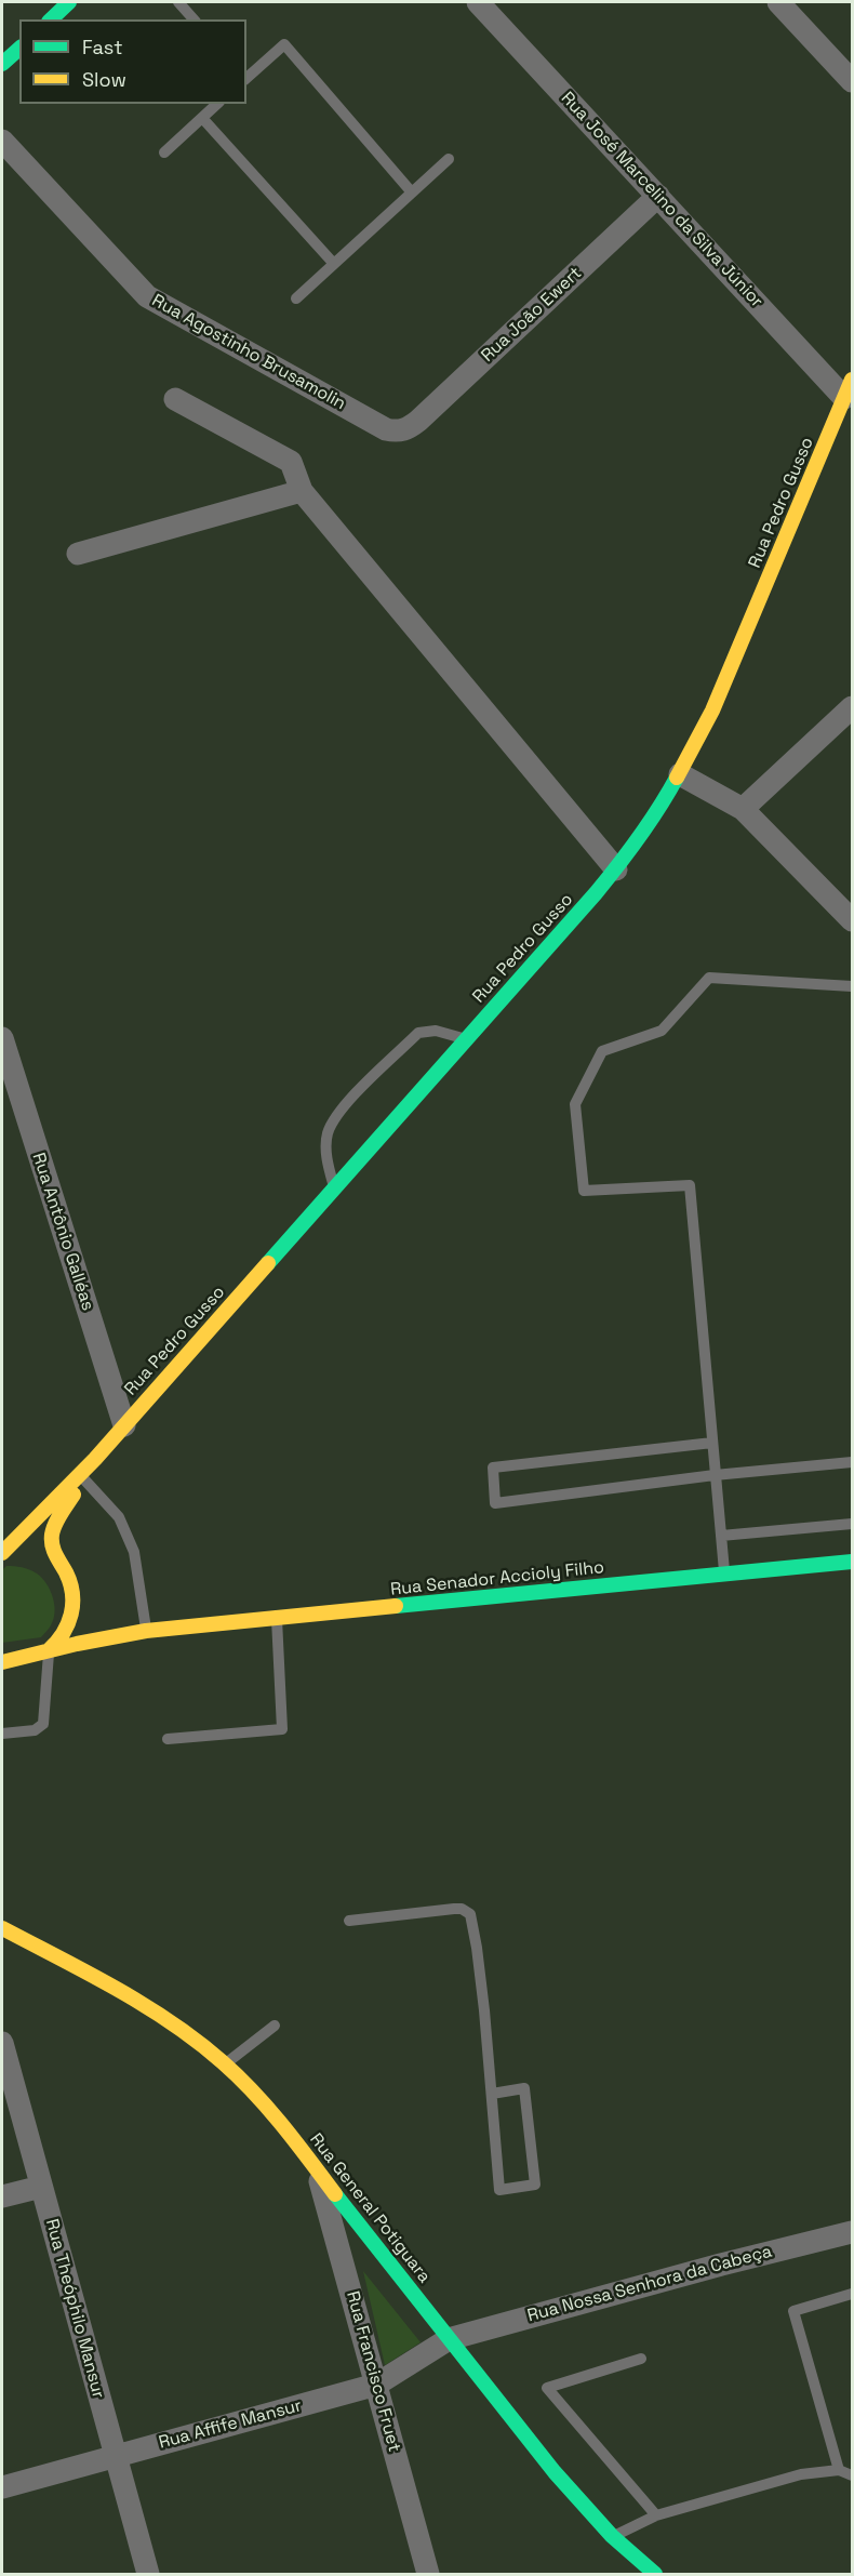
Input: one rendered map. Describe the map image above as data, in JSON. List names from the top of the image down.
{
  "streets": {
    "main road": ["Rua Pedro Gusso", "Rua Senador Accioly Filho", "Rua General Potiguara"],
    "street": [
      "Rua José Marcelino da Silva Júnior",
      "Rua João Ewert",
      "Rua Agostinho Brusamolin",
      "Rua Antônio Galléas",
      "Rua Nossa Senhora da Cabeça",
      "Rua Theóphilo Mansur",
      "Rua Francisco Fruet",
      "Rua Affife Mansur"
    ]
  },
  "crossings": [
    ["Rua José Marcelino da Silva Júnior", "Rua João Ewert"],
    ["Rua José Marcelino da Silva Júnior", "Rua Pedro Gusso"],
    ["Rua João Ewert", "Rua Agostinho Brusamolin"],
    ["Rua Pedro Gusso", "Rua Antônio Galléas"],
    ["Rua General Potiguara", "Rua Nossa Senhora da Cabeça"],
    ["Rua General Potiguara", "Rua Francisco Fruet"],
    ["Rua General Potiguara", "Rua Affife Mansur"],
    ["Rua Nossa Senhora da Cabeça", "Rua Affife Mansur"],
    ["Rua Theóphilo Mansur", "Rua Affife Mansur"],
    ["Rua Francisco Fruet", "Rua Affife Mansur"]
  ],
  "legend": ["Fast", "Slow"]
}
